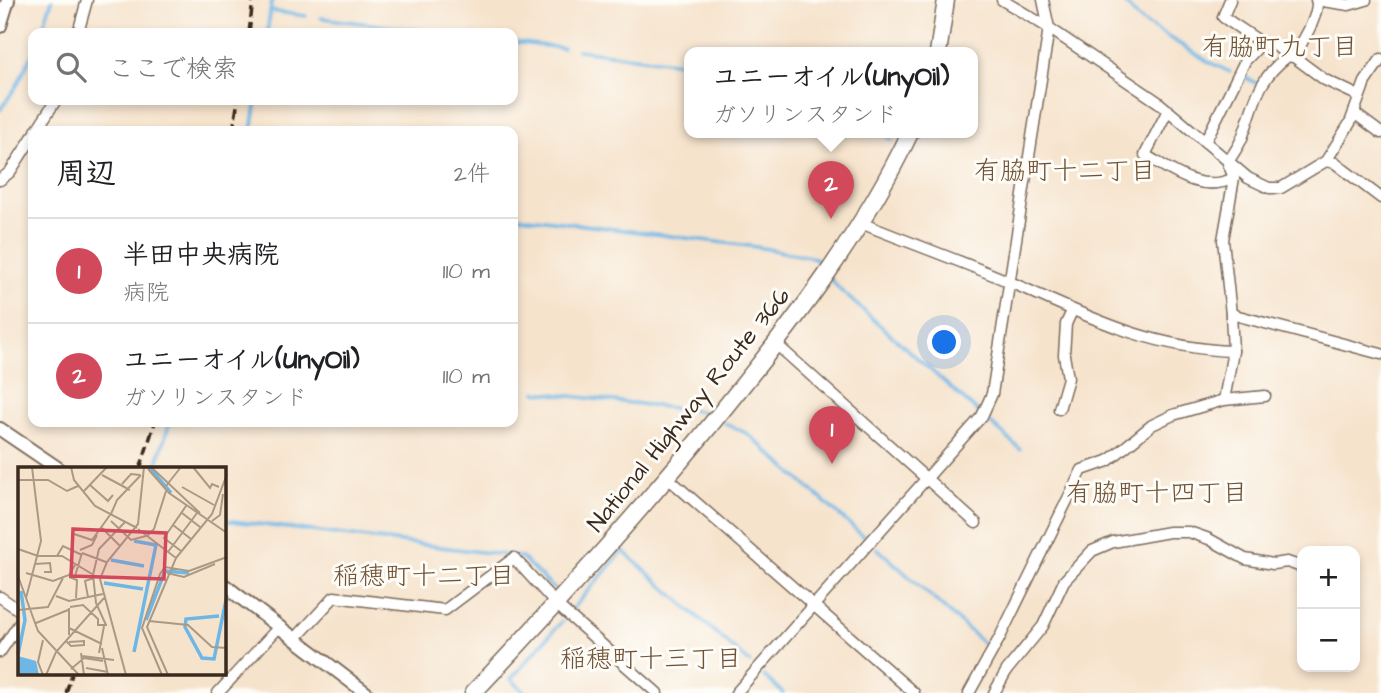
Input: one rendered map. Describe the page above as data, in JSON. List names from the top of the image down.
{
  "streets": {
    "highway": ["National Highway Route 366"]
  },
  "districts": [
    "有脇町九丁目",
    "有脇町十二丁目",
    "有脇町十四丁目",
    "稲穂町十二丁目",
    "稲穂町十三丁目"
  ],
  "page": {
    "search": "ここで検索",
    "popup": ["ユニーオイル(UnyOil)", "ガソリンスタンド"],
    "heading": ["周辺", "2件"],
    "pins": ["2", "1"],
    "list": [
      {
        "mark": "1",
        "name": "半田中央病院",
        "note": "病院",
        "value": "110 m"
      },
      {
        "mark": "2",
        "name": "ユニーオイル(UnyOil)",
        "note": "ガソリンスタンド",
        "value": "110 m"
      }
    ],
    "map_buttons": ["+", "−"]
  }
}
